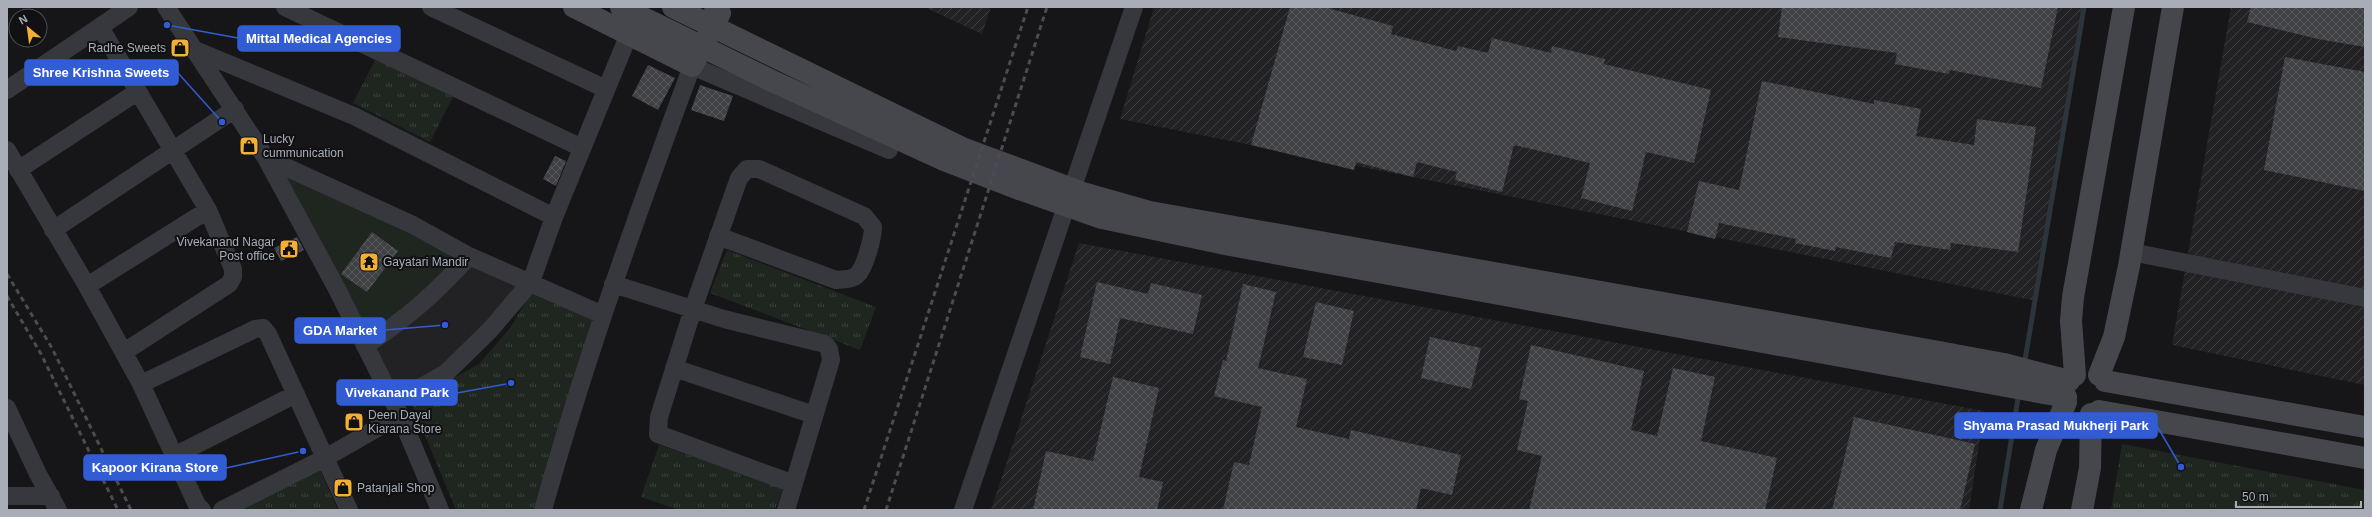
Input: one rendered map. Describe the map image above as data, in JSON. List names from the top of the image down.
{
  "places": {
    "other": [
      "Mittal Medical Agencies",
      "Shree Krishna Sweets",
      "GDA Market",
      "Vivekanand Park",
      "Kapoor Kirana Store",
      "Shyama Prasad Mukherji Park"
    ],
    "shop": [
      "Radhe Sweets",
      "Lucky cummunication",
      "Deen Dayal Kiarana Store",
      "Patanjali Shop"
    ],
    "public building": ["Vivekanand Nagar Post office"],
    "temple": ["Gayatari Mandir"]
  },
  "scale_bar": "50 m",
  "north": "top left"
}
